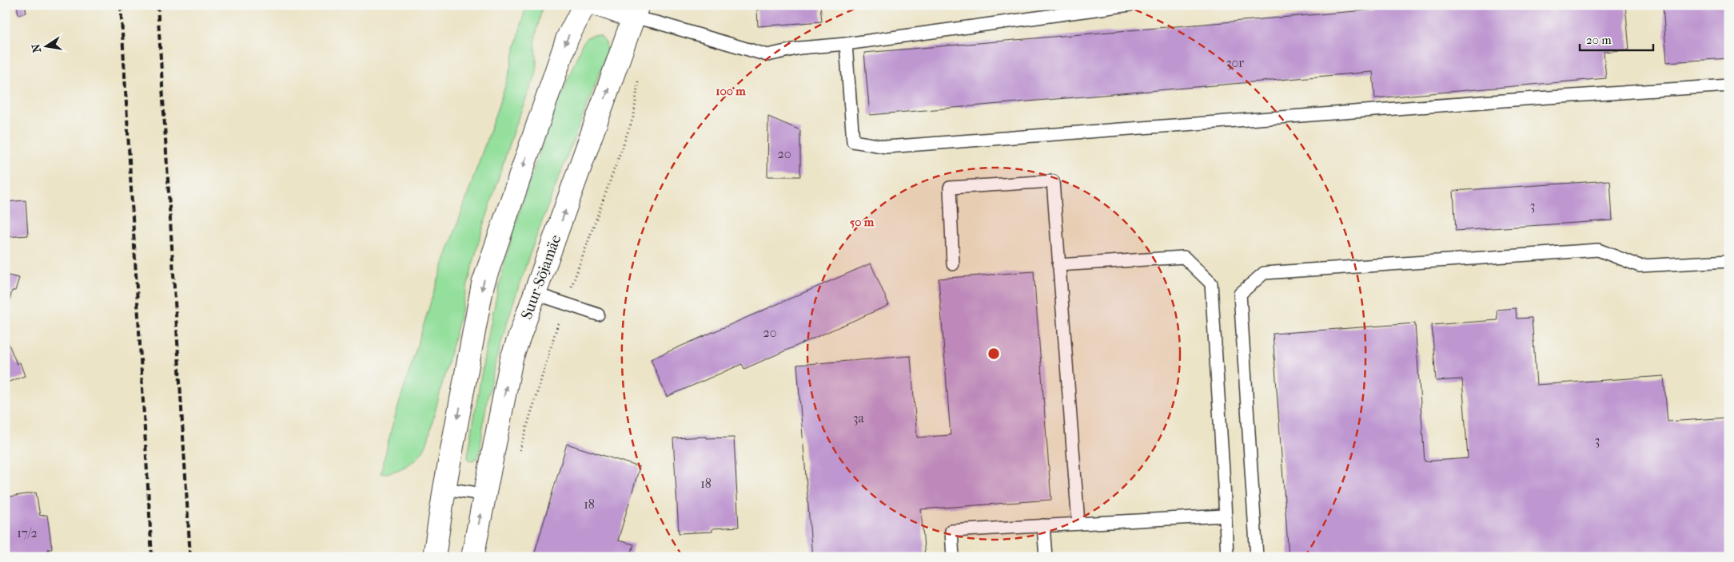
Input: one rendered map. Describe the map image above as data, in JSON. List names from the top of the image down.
{
  "streets": {
    "main road": ["Suur-Sõjamäe"]
  },
  "house_numbers": [
    "30r",
    "20",
    "3",
    "20",
    "3a",
    "3",
    "18",
    "18",
    "17/2"
  ],
  "scale_bar": "20 m",
  "north": "left",
  "rings": ["100 m", "50 m"]
}
